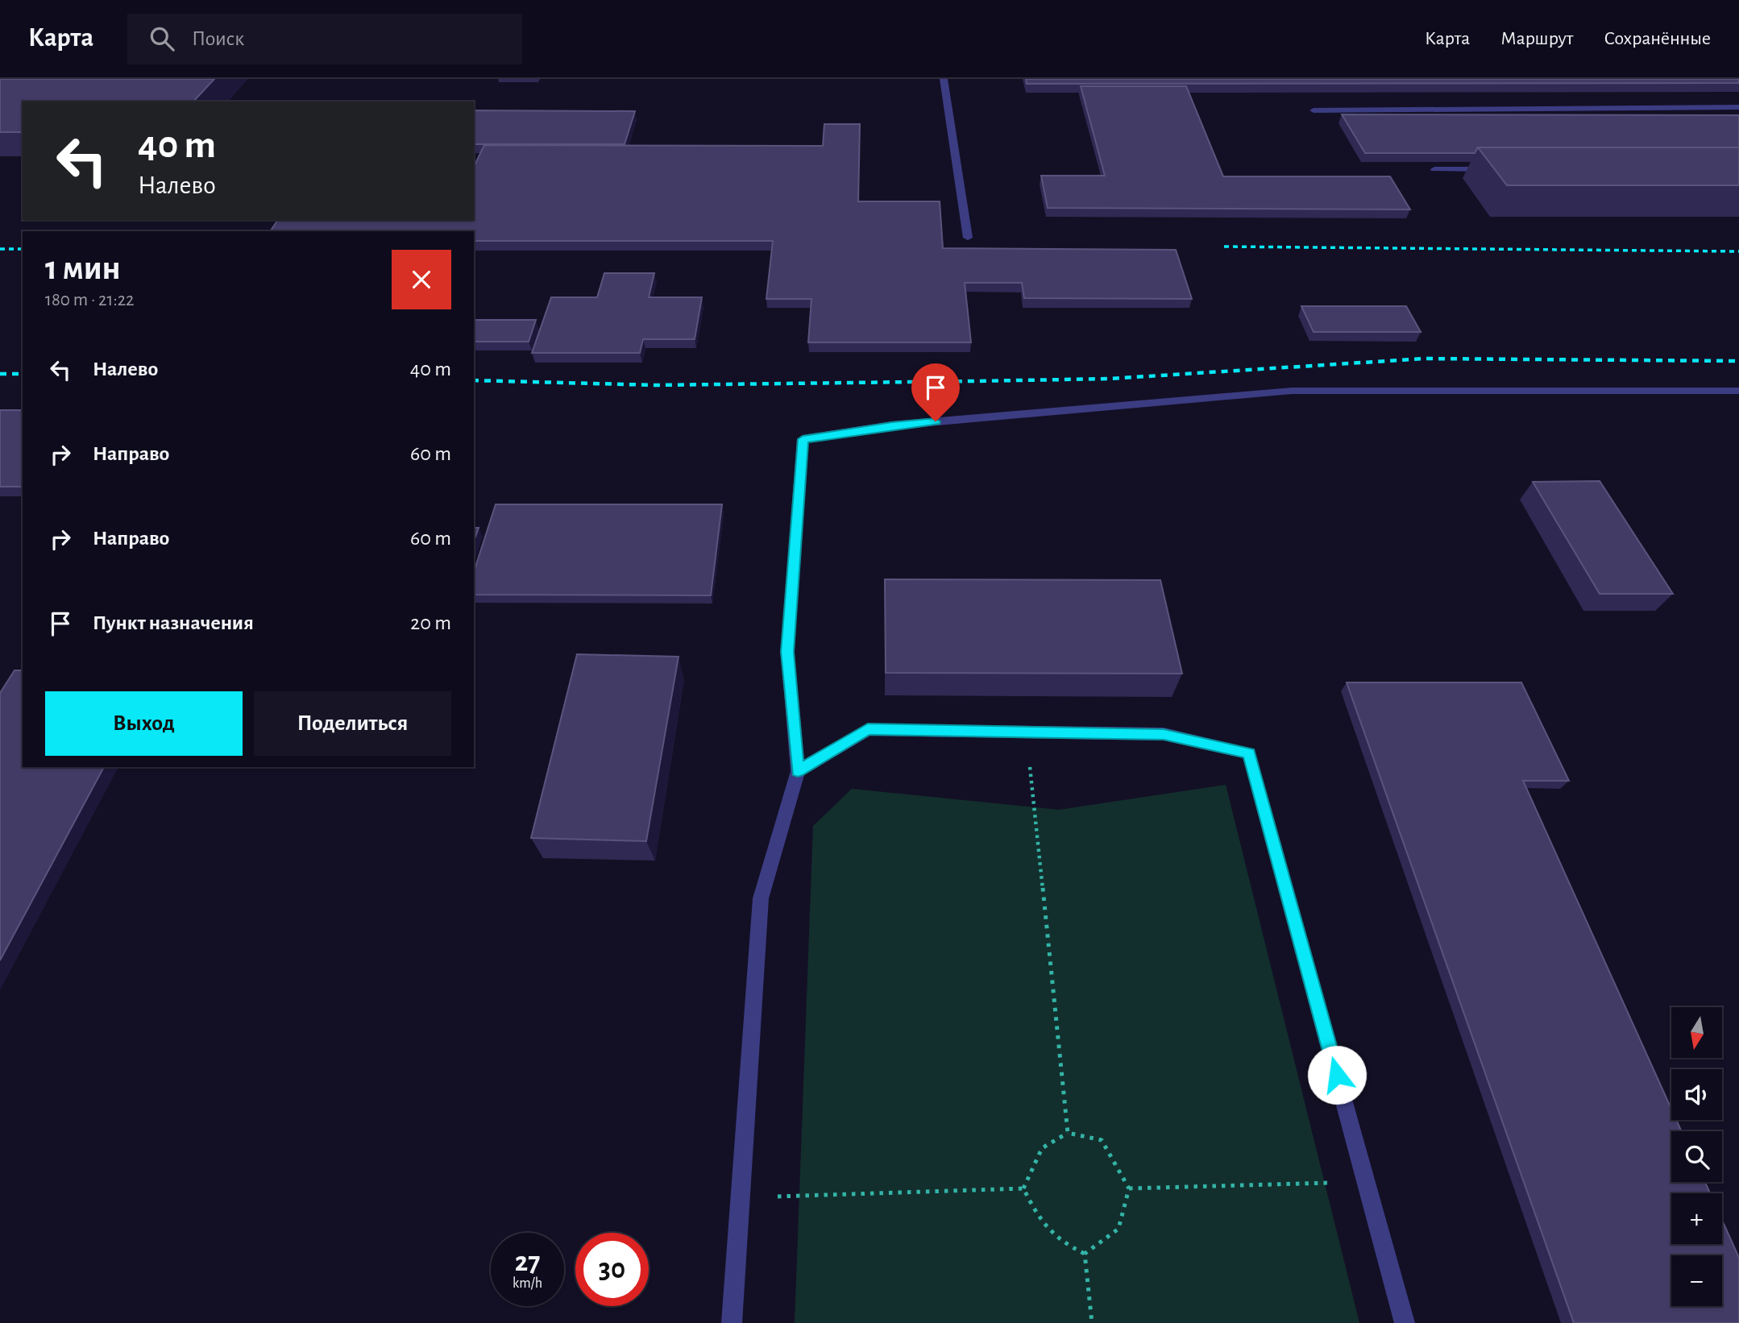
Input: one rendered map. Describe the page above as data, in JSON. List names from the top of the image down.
{
  "north": "bottom",
  "page": {
    "header": "Карта",
    "search": "Поиск",
    "nav": ["Карта", "Маршрут", "Сохранённые"],
    "turn": ["40 m", "Налево"],
    "heading": ["1 мин", "180 m · 21:22"],
    "list": [
      {
        "name": "Налево",
        "value": "40 m"
      },
      {
        "name": "Направо",
        "value": "60 m"
      },
      {
        "name": "Направо",
        "value": "60 m"
      },
      {
        "name": "Пункт назначения",
        "value": "20 m"
      }
    ],
    "buttons": ["Выход", "Поделиться"],
    "map_buttons": ["+", "−"],
    "speed": "27 km/h",
    "limit": "30"
  }
}
